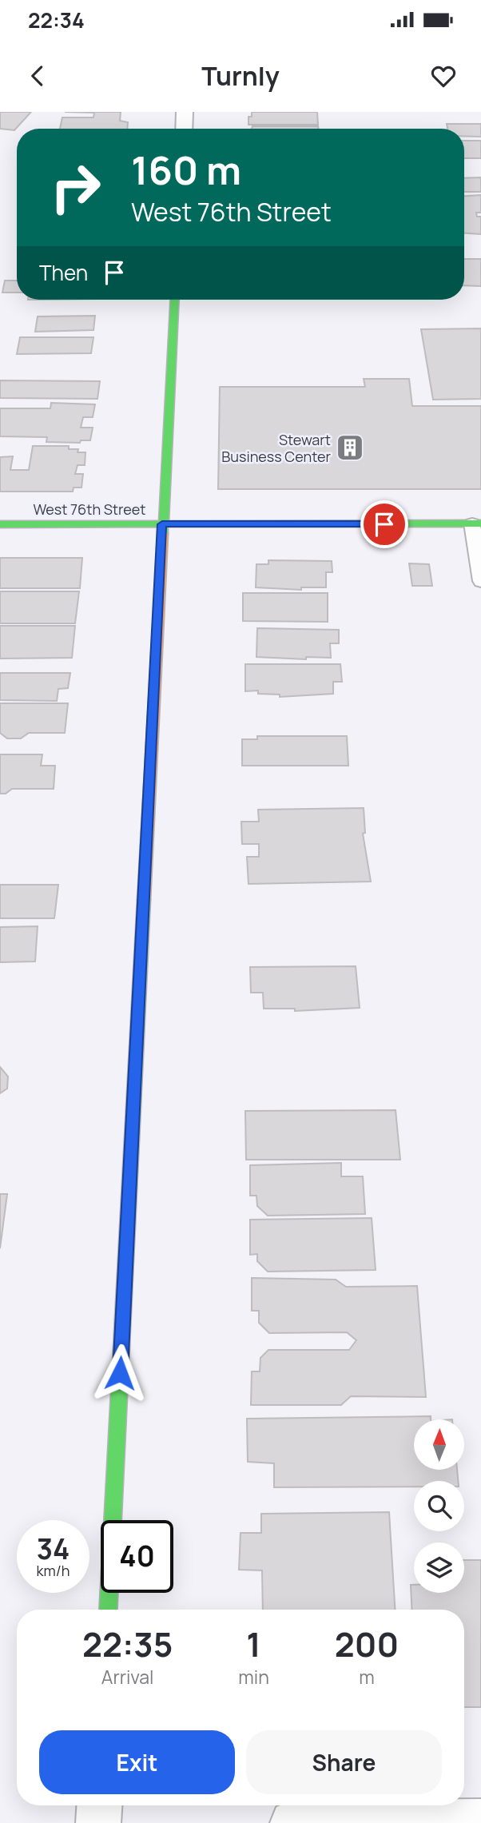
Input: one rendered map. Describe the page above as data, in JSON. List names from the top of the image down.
{
  "streets": {
    "street": ["West 76th Street"]
  },
  "places": {
    "building": ["Stewart Business Center"]
  },
  "north": "top",
  "page": {
    "status": "22:34",
    "header": "Turnly",
    "turn": ["160 m", "West 76th Street"],
    "then": "Then",
    "speed": "34 km/h",
    "limit": "40",
    "eta": [
      "22:35",
      "Arrival",
      "1",
      "min",
      "200",
      "m"
    ],
    "buttons": ["Exit", "Share"]
  }
}
